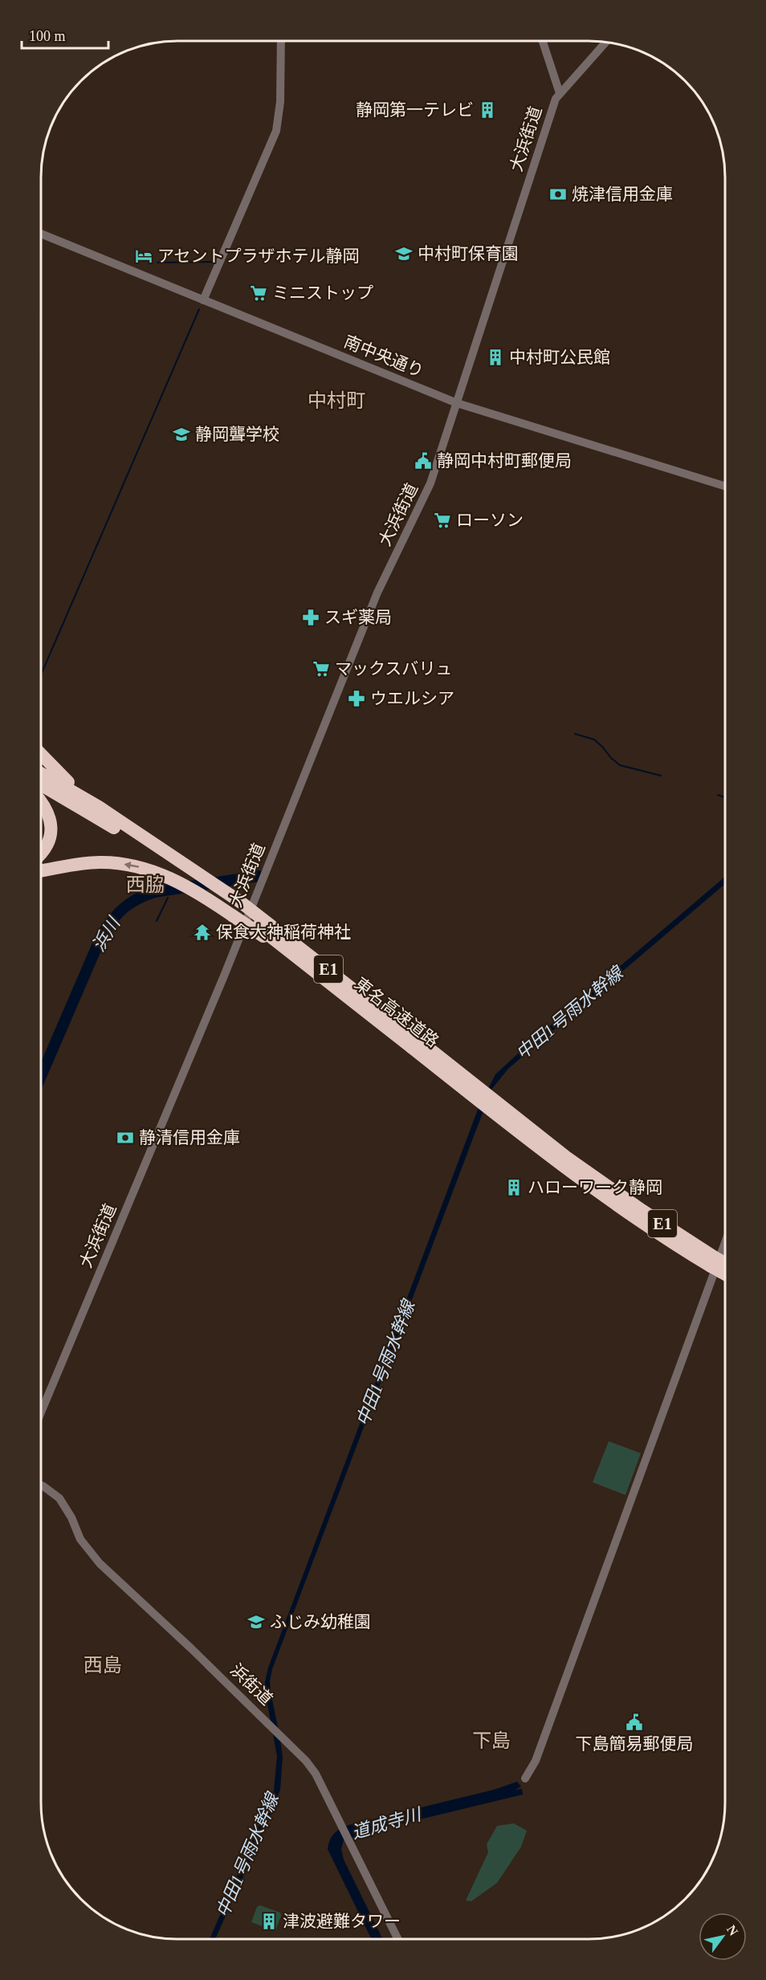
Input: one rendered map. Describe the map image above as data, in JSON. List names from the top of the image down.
{
  "streets": {
    "highway": ["E1", "東名高速道路"],
    "street": ["大浜街道", "南中央通り", "浜街道"]
  },
  "crossings": [
    ["大浜街道", "南中央通り"]
  ],
  "districts": [
    "中村町",
    "西脇",
    "西島",
    "下島"
  ],
  "water": ["浜川", "中田1号雨水幹線", "道成寺川"],
  "places": {
    "building": [
      "静岡第一テレビ",
      "中村町公民館",
      "ハローワーク静岡",
      "津波避難タワー"
    ],
    "bank": ["焼津信用金庫", "静清信用金庫"],
    "school or university": ["中村町保育園", "静岡聾学校", "ふじみ幼稚園"],
    "hotel": ["アセントプラザホテル静岡"],
    "supermarket": ["ミニストップ", "ローソン", "マックスバリュ"],
    "public building": ["静岡中村町郵便局", "下島簡易郵便局"],
    "pharmacy": ["スギ薬局", "ウエルシア"],
    "temple": ["保食大神稲荷神社"]
  },
  "scale_bar": "100 m",
  "north": "top right"
}
